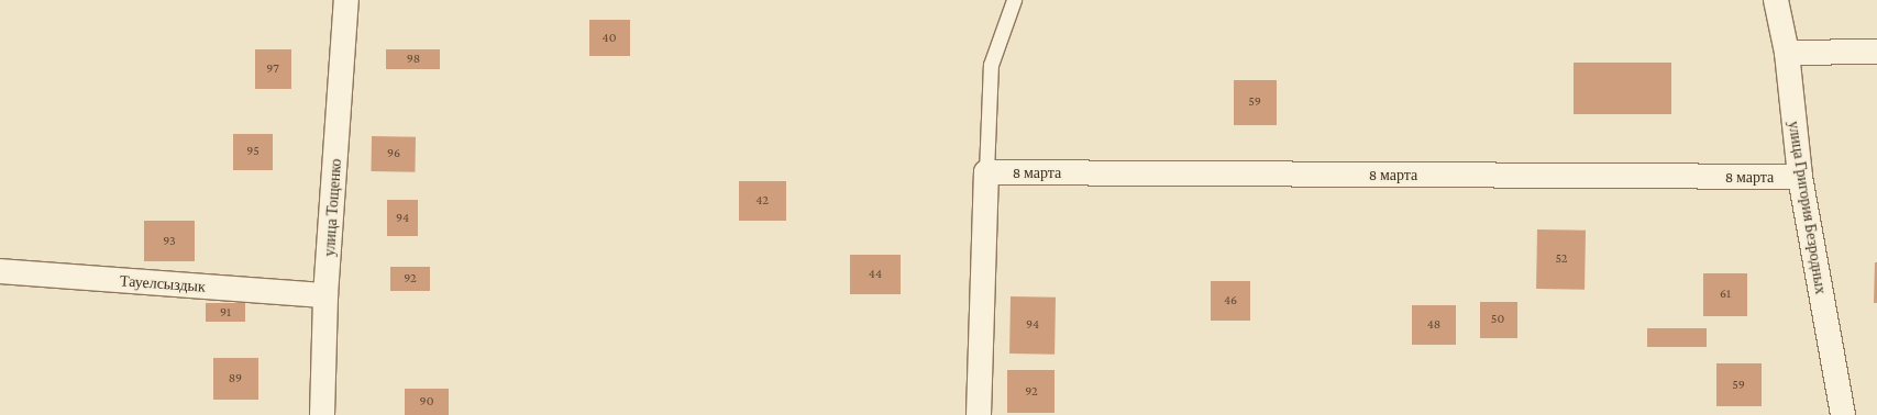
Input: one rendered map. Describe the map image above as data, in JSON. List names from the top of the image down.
{
  "streets": {
    "street": [
      "8 марта",
      "улица Тощенко",
      "улица Григория Безродных",
      "Тауелсыздык"
    ]
  },
  "crossings": [
    ["8 марта", "улица Григория Безродных"],
    ["улица Тощенко", "Тауелсыздык"]
  ],
  "house_numbers": [
    "40",
    "98",
    "97",
    "59",
    "95",
    "96",
    "42",
    "94",
    "93",
    "52",
    "44",
    "92",
    "61",
    "46",
    "91",
    "50",
    "94",
    "48",
    "89",
    "59",
    "92",
    "90"
  ]
}
